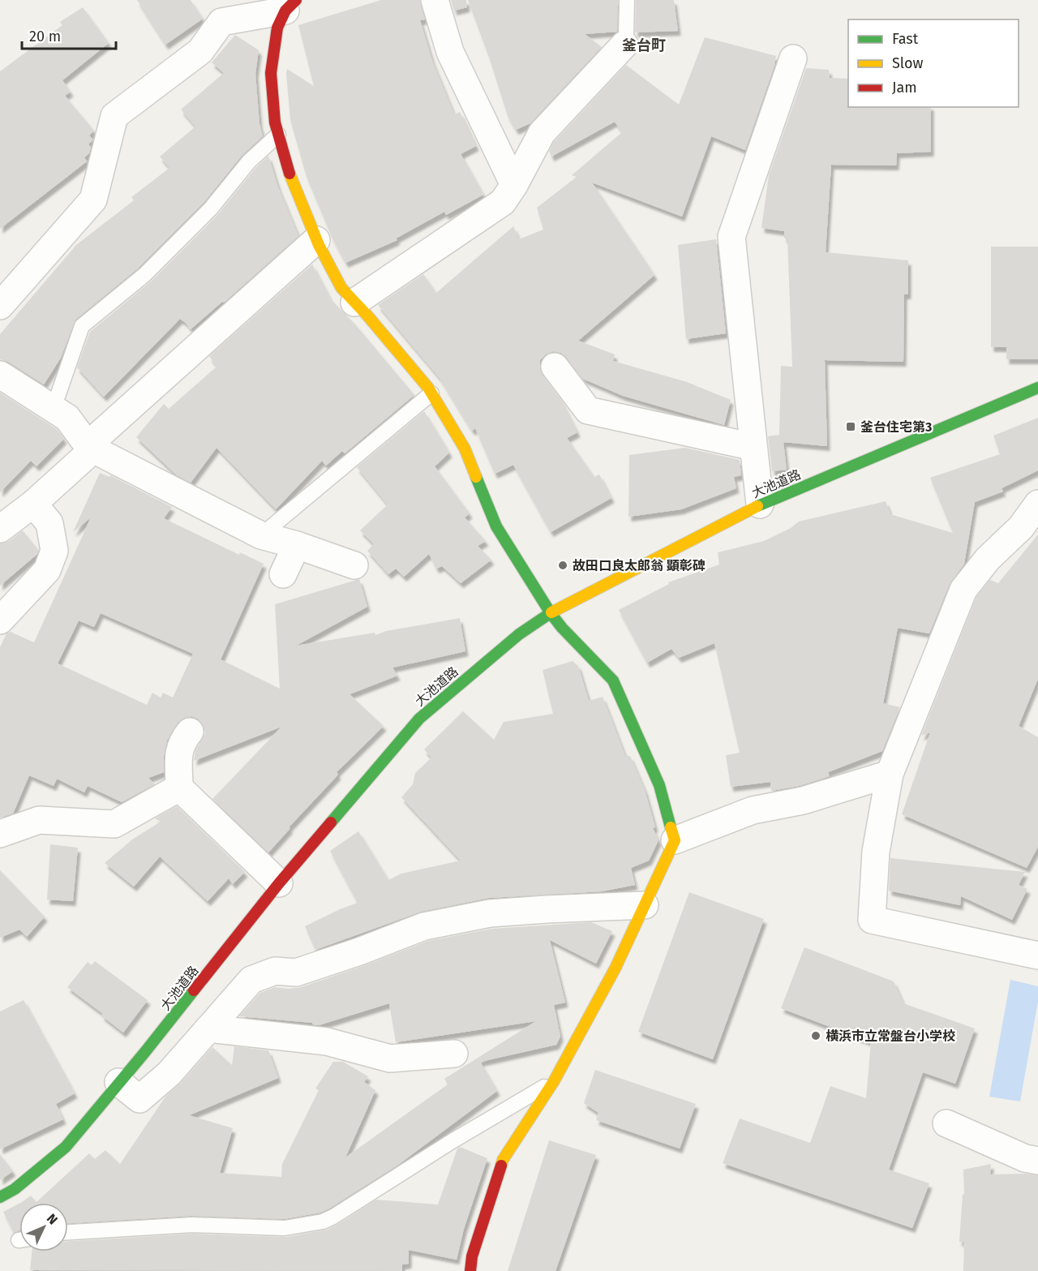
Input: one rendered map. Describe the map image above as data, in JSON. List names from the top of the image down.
{
  "streets": {
    "street": ["大池道路"]
  },
  "districts": ["釜台町"],
  "places": {
    "transit": ["釜台住宅第3"],
    "other": ["故田口良太郎翁 顕彰碑", "横浜市立常盤台小学校"]
  },
  "legend": ["Fast", "Slow", "Jam"],
  "scale_bar": "20 m",
  "north": "top right"
}
